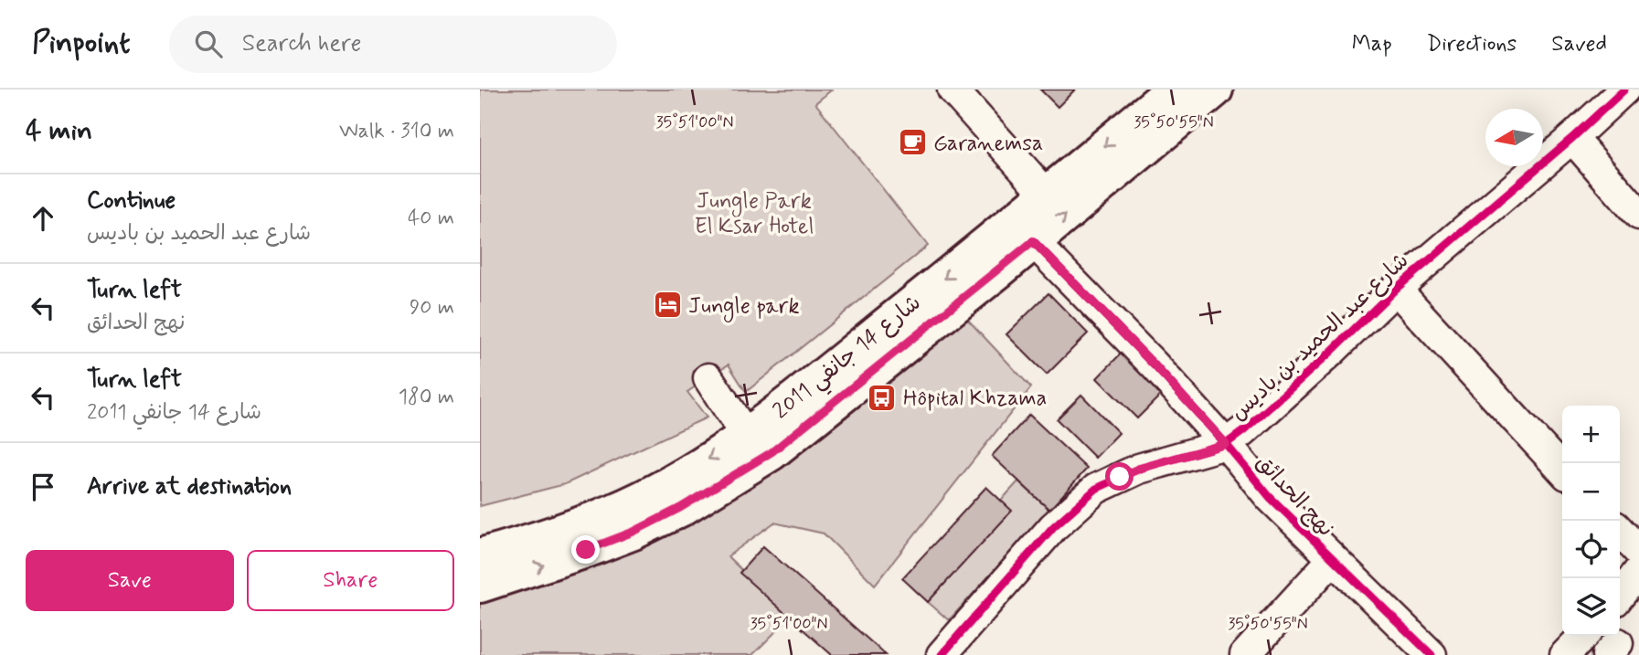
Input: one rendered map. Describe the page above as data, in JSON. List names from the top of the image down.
{
  "streets": {
    "main road": ["شارع 14 جانفي 2011"],
    "street": ["شارع عبد الحميد بن باديس", "نهج الحدائق"]
  },
  "crossings": [
    ["شارع عبد الحميد بن باديس", "نهج الحدائق"],
    ["شارع 14 جانفي 2011", "نهج الحدائق"]
  ],
  "parks": ["Jungle Park El Ksar Hotel"],
  "places": {
    "cafe": ["Garanemsa"],
    "hotel": ["Jungle park"],
    "bus stop": ["Hôpital Khzama"]
  },
  "north": "left",
  "page": {
    "header": "Pinpoint",
    "search": "Search here",
    "nav": ["Map", "Directions", "Saved"],
    "heading": ["4 min", "Walk · 310 m"],
    "list": [
      ["Continue", "شارع عبد الحميد بن باديس", "40 m"],
      ["Turn left", "نهج الحدائق", "90 m"],
      ["Turn left", "شارع 14 جانفي 2011", "180 m"],
      "Arrive at destination"
    ],
    "map_buttons": ["+", "−"],
    "buttons": ["Save", "Share"]
  },
  "coordinates": ["35°51'00\"N", "35°50'55\"N"]
}
